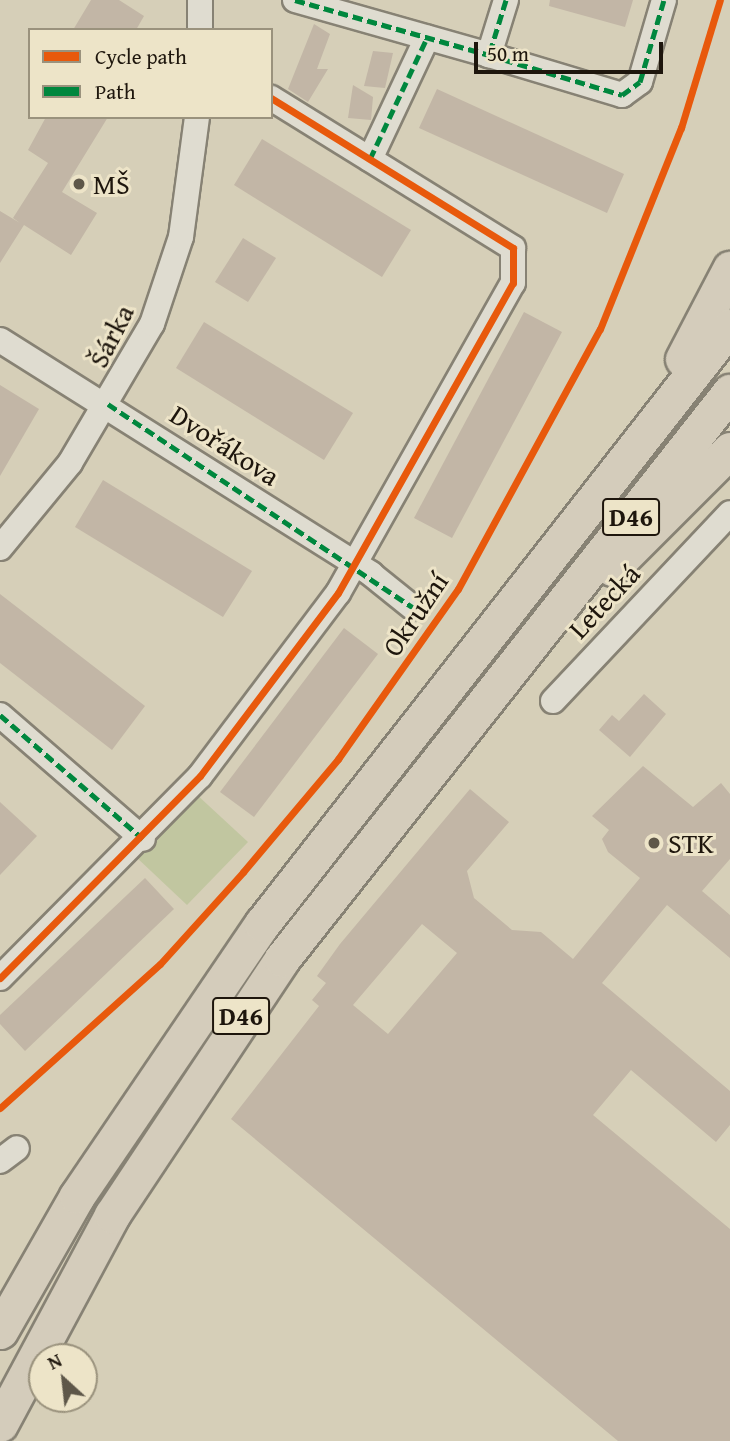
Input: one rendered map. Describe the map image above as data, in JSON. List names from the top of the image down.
{
  "streets": {
    "highway": ["D46"],
    "street": ["Šárka", "Dvořákova", "Letecká"],
    "cycle path": ["Okružní"]
  },
  "crossings": [
    ["Šárka", "Dvořákova"]
  ],
  "places": ["MŠ", "STK"],
  "legend": ["Cycle path", "Path"],
  "scale_bar": "50 m",
  "north": "top left"
}
